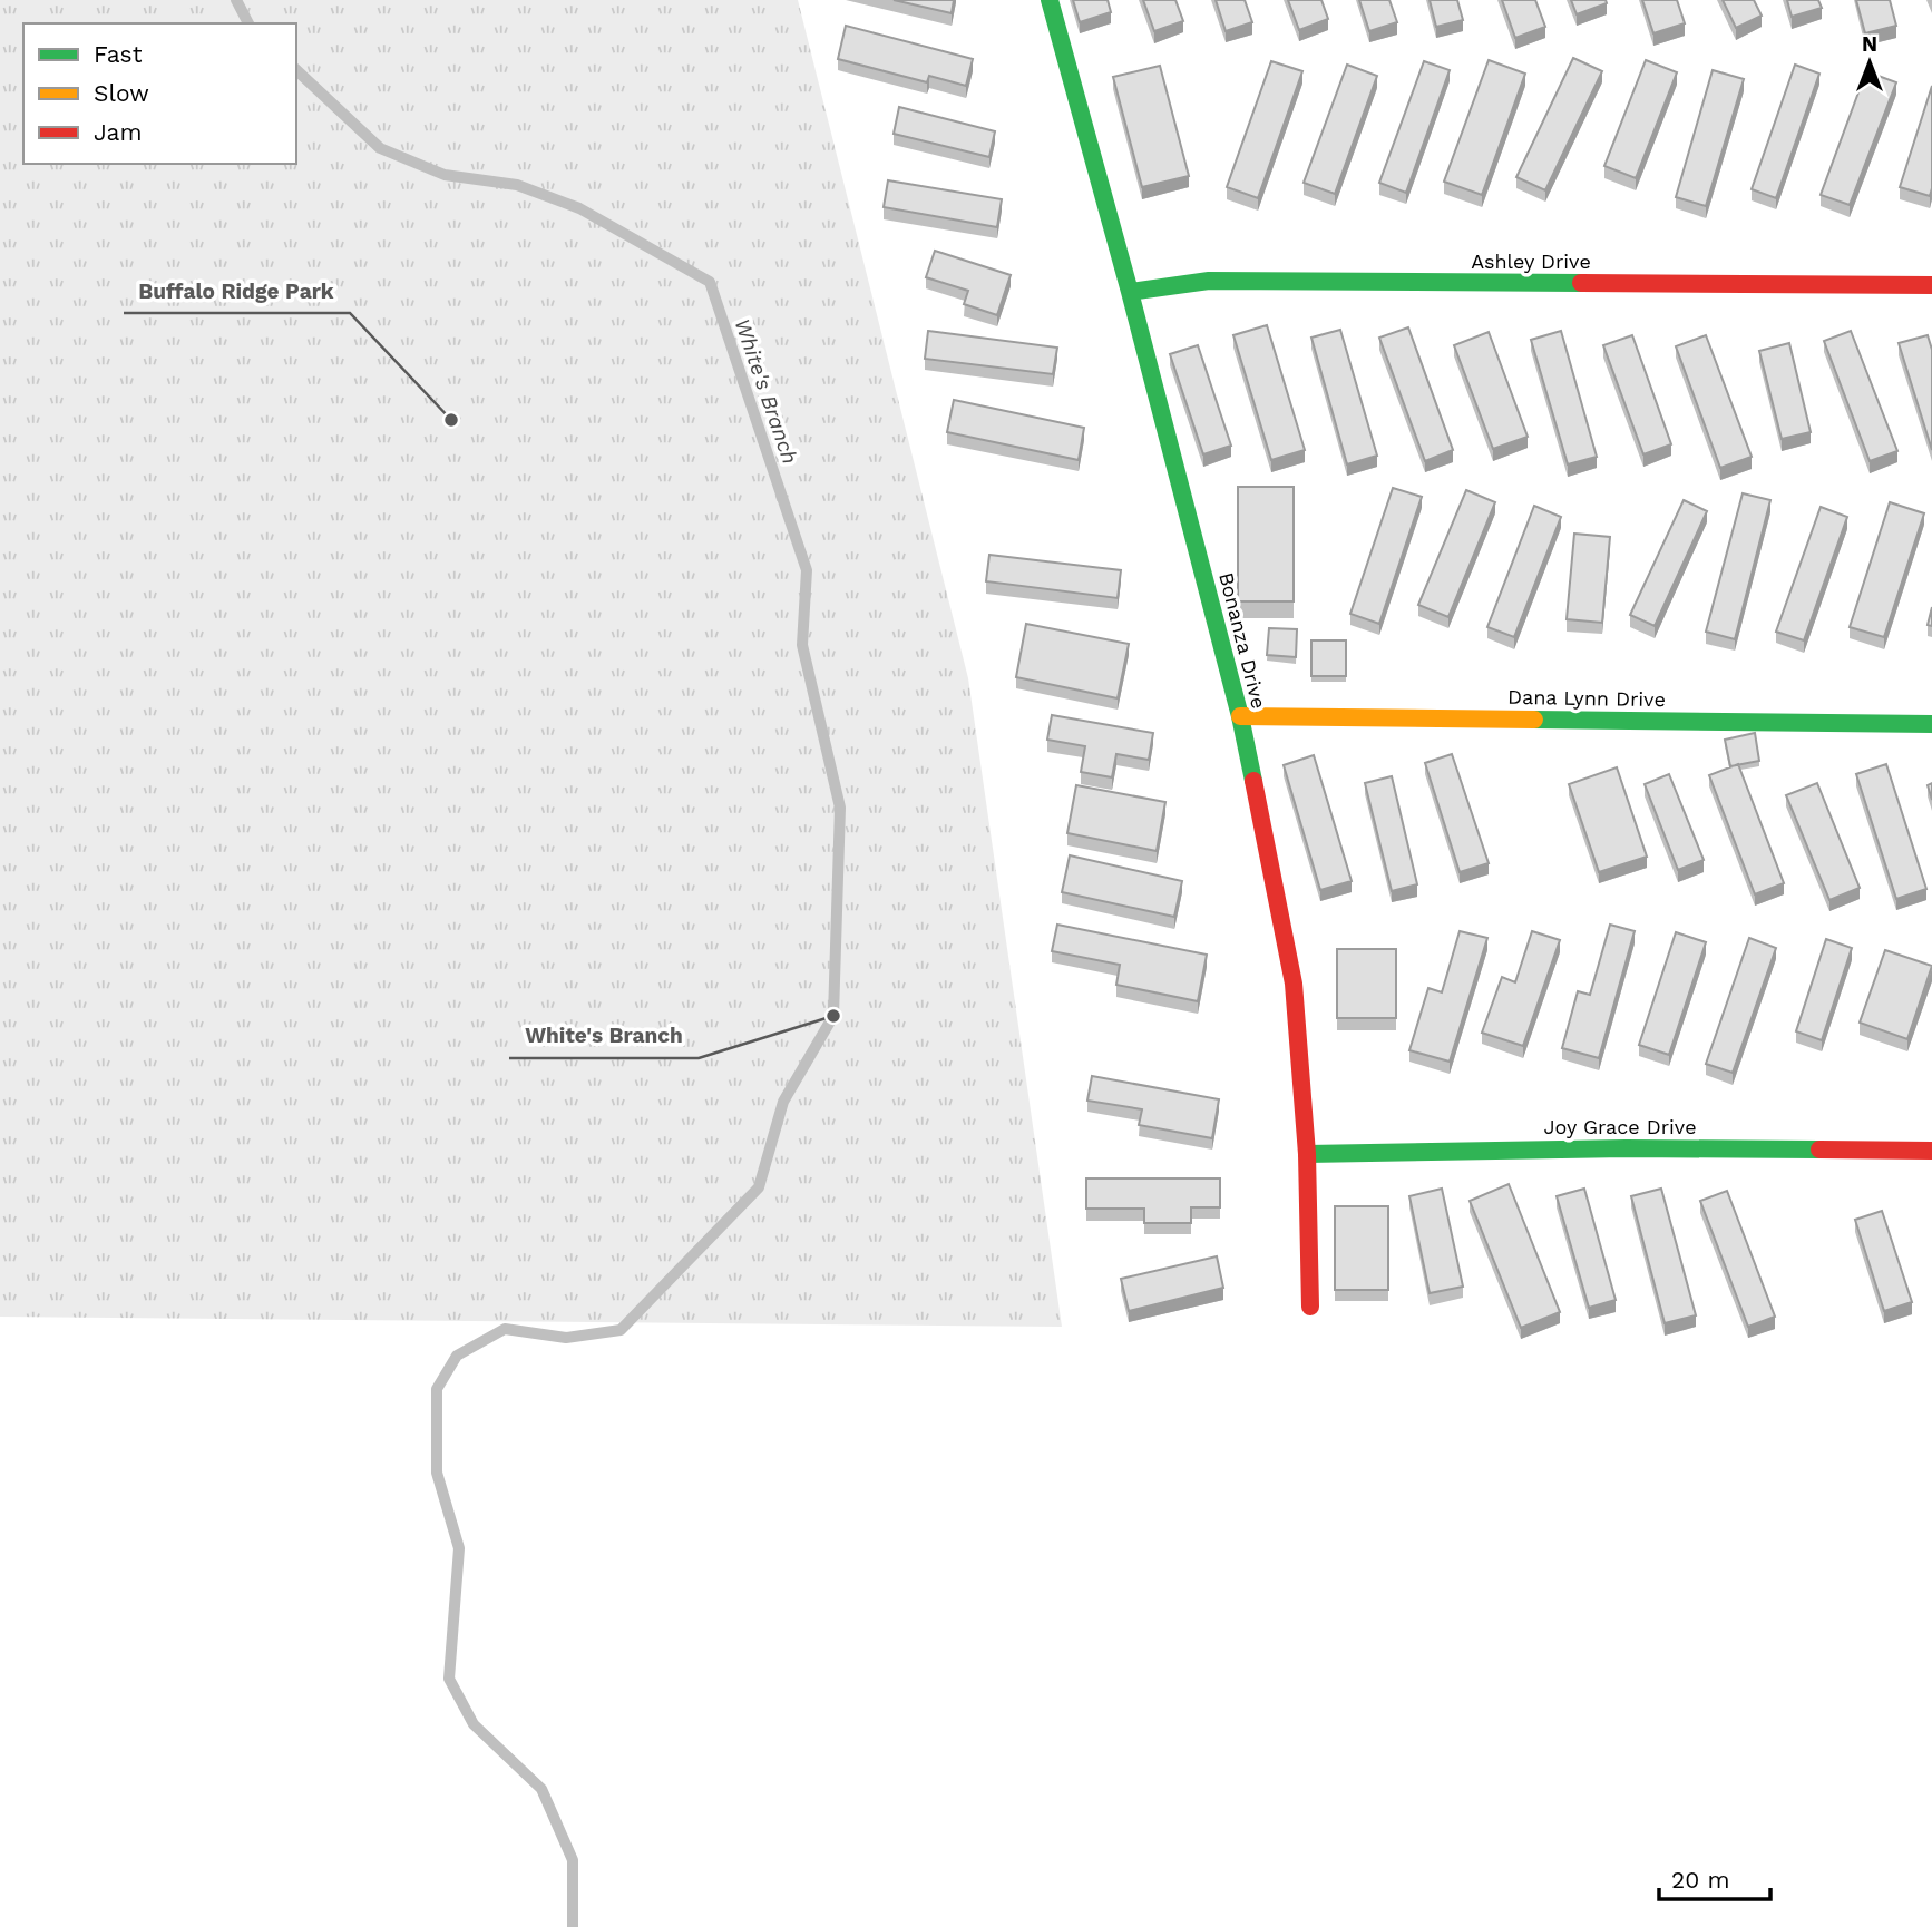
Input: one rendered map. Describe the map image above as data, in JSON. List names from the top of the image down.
{
  "streets": {
    "street": [
      "Ashley Drive",
      "Bonanza Drive",
      "Dana Lynn Drive",
      "Joy Grace Drive"
    ]
  },
  "crossings": [
    ["Ashley Drive", "Bonanza Drive"],
    ["Bonanza Drive", "Dana Lynn Drive"],
    ["Bonanza Drive", "Joy Grace Drive"]
  ],
  "water": ["White's Branch"],
  "places": ["Buffalo Ridge Park", "White's Branch"],
  "legend": ["Fast", "Slow", "Jam"],
  "scale_bar": "20 m",
  "north": "top"
}
